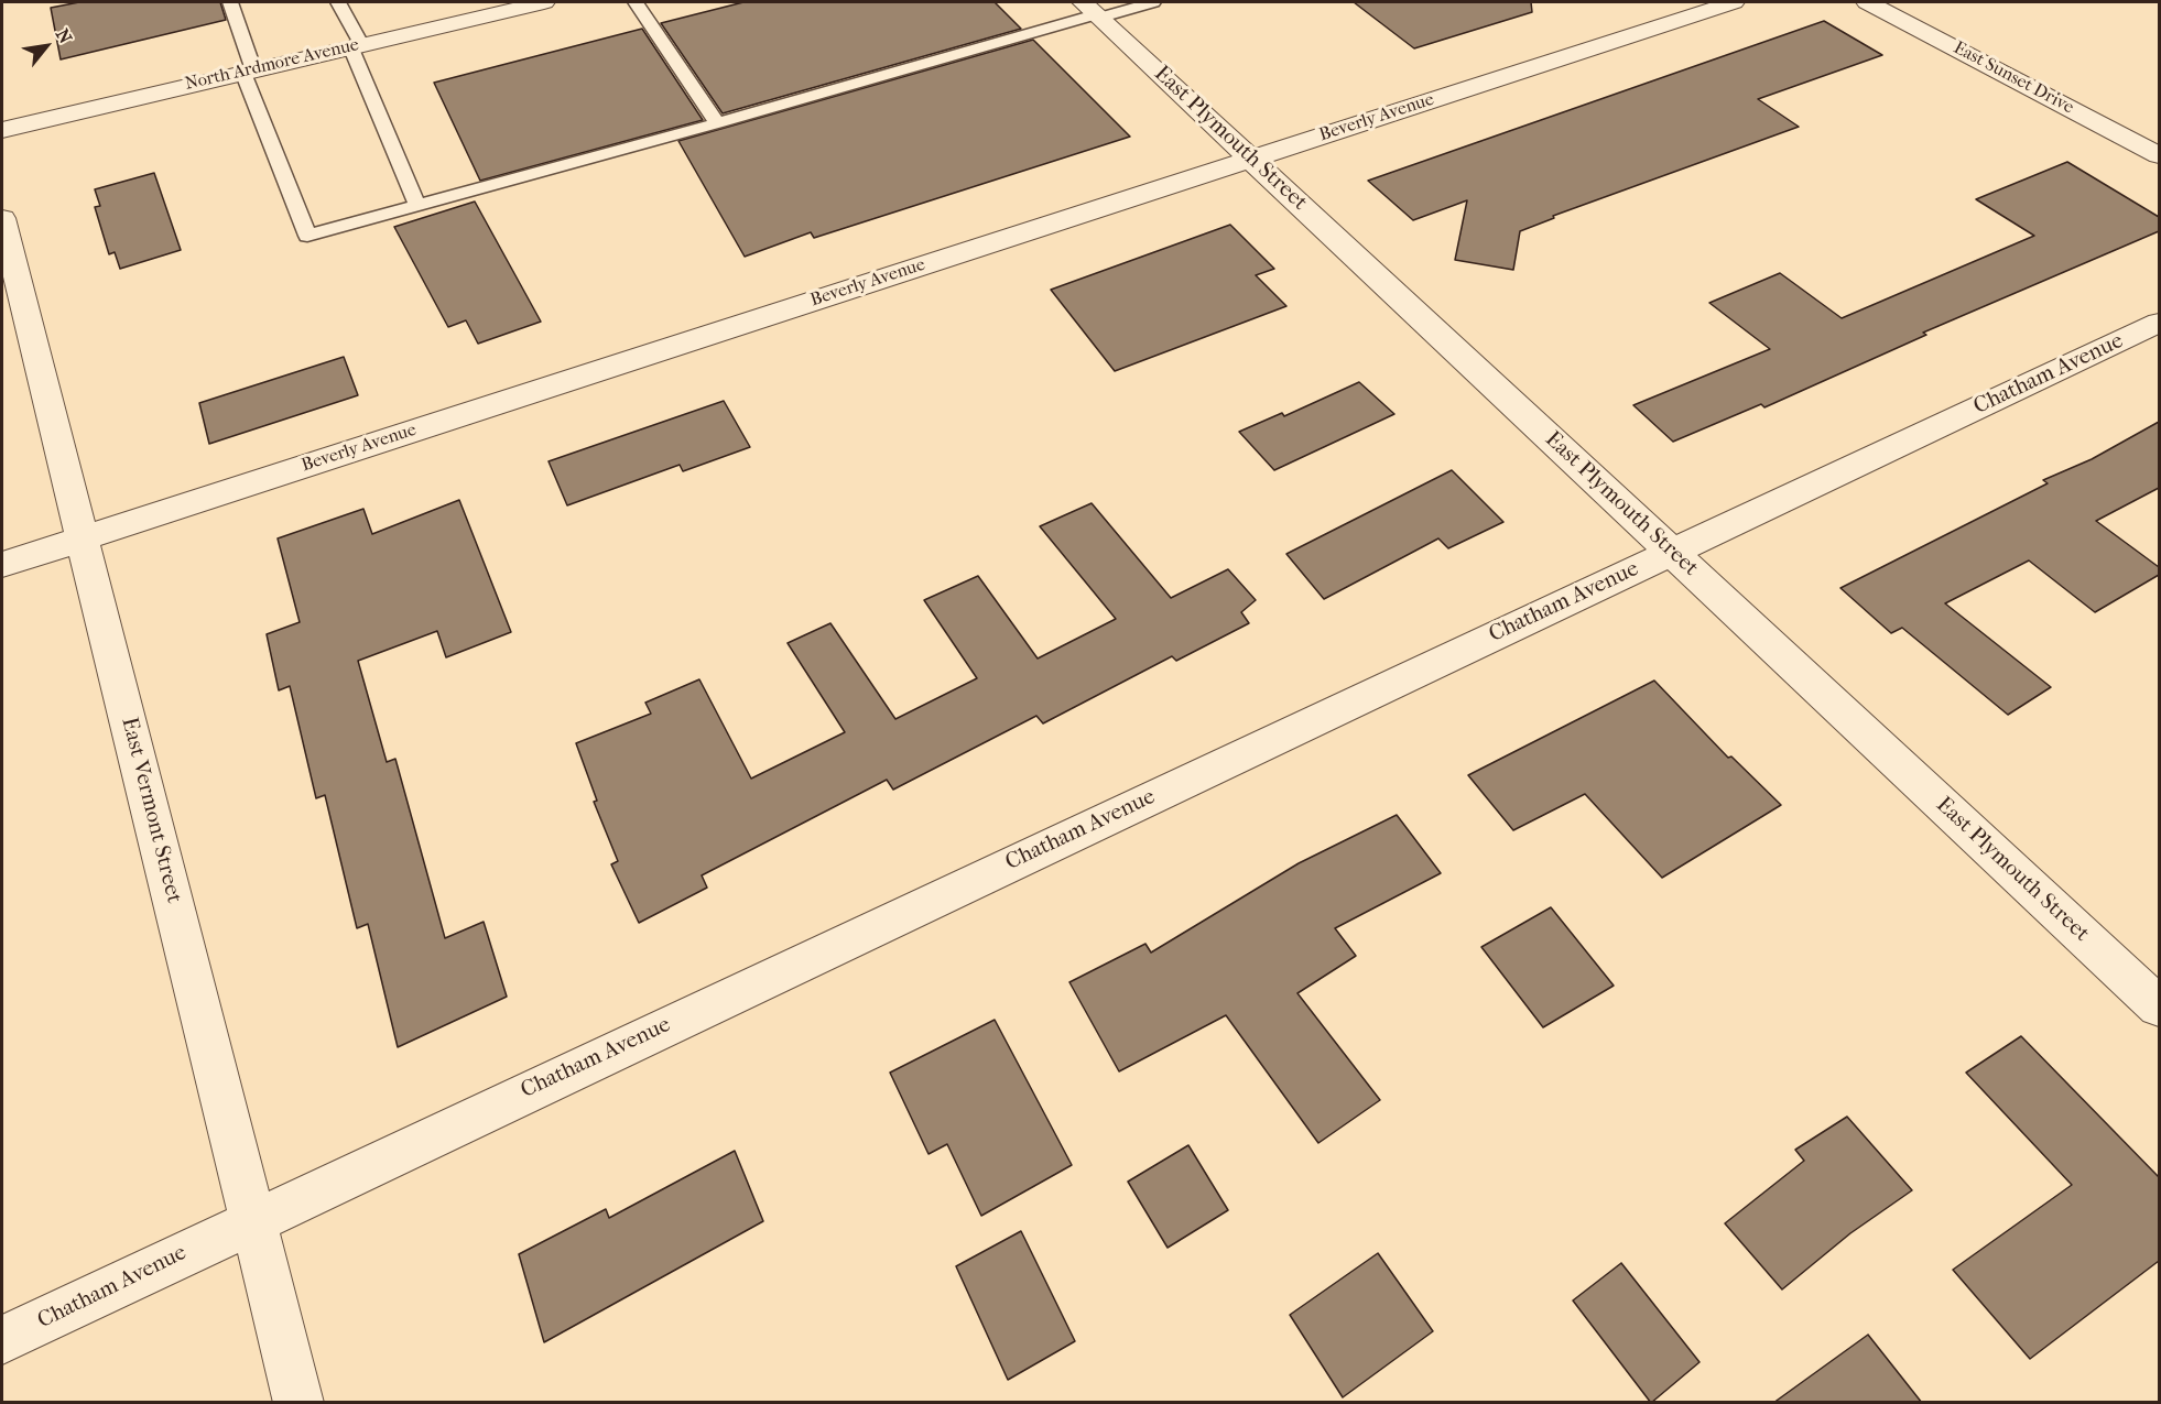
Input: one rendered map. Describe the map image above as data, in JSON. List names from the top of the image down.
{
  "streets": {
    "street": [
      "North Ardmore Avenue",
      "East Sunset Drive",
      "Beverly Avenue",
      "East Plymouth Street",
      "Chatham Avenue",
      "East Vermont Street"
    ]
  },
  "crossings": [
    ["Beverly Avenue", "East Plymouth Street"],
    ["Beverly Avenue", "East Vermont Street"],
    ["East Plymouth Street", "Chatham Avenue"],
    ["Chatham Avenue", "East Vermont Street"]
  ],
  "north": "top right"
}
